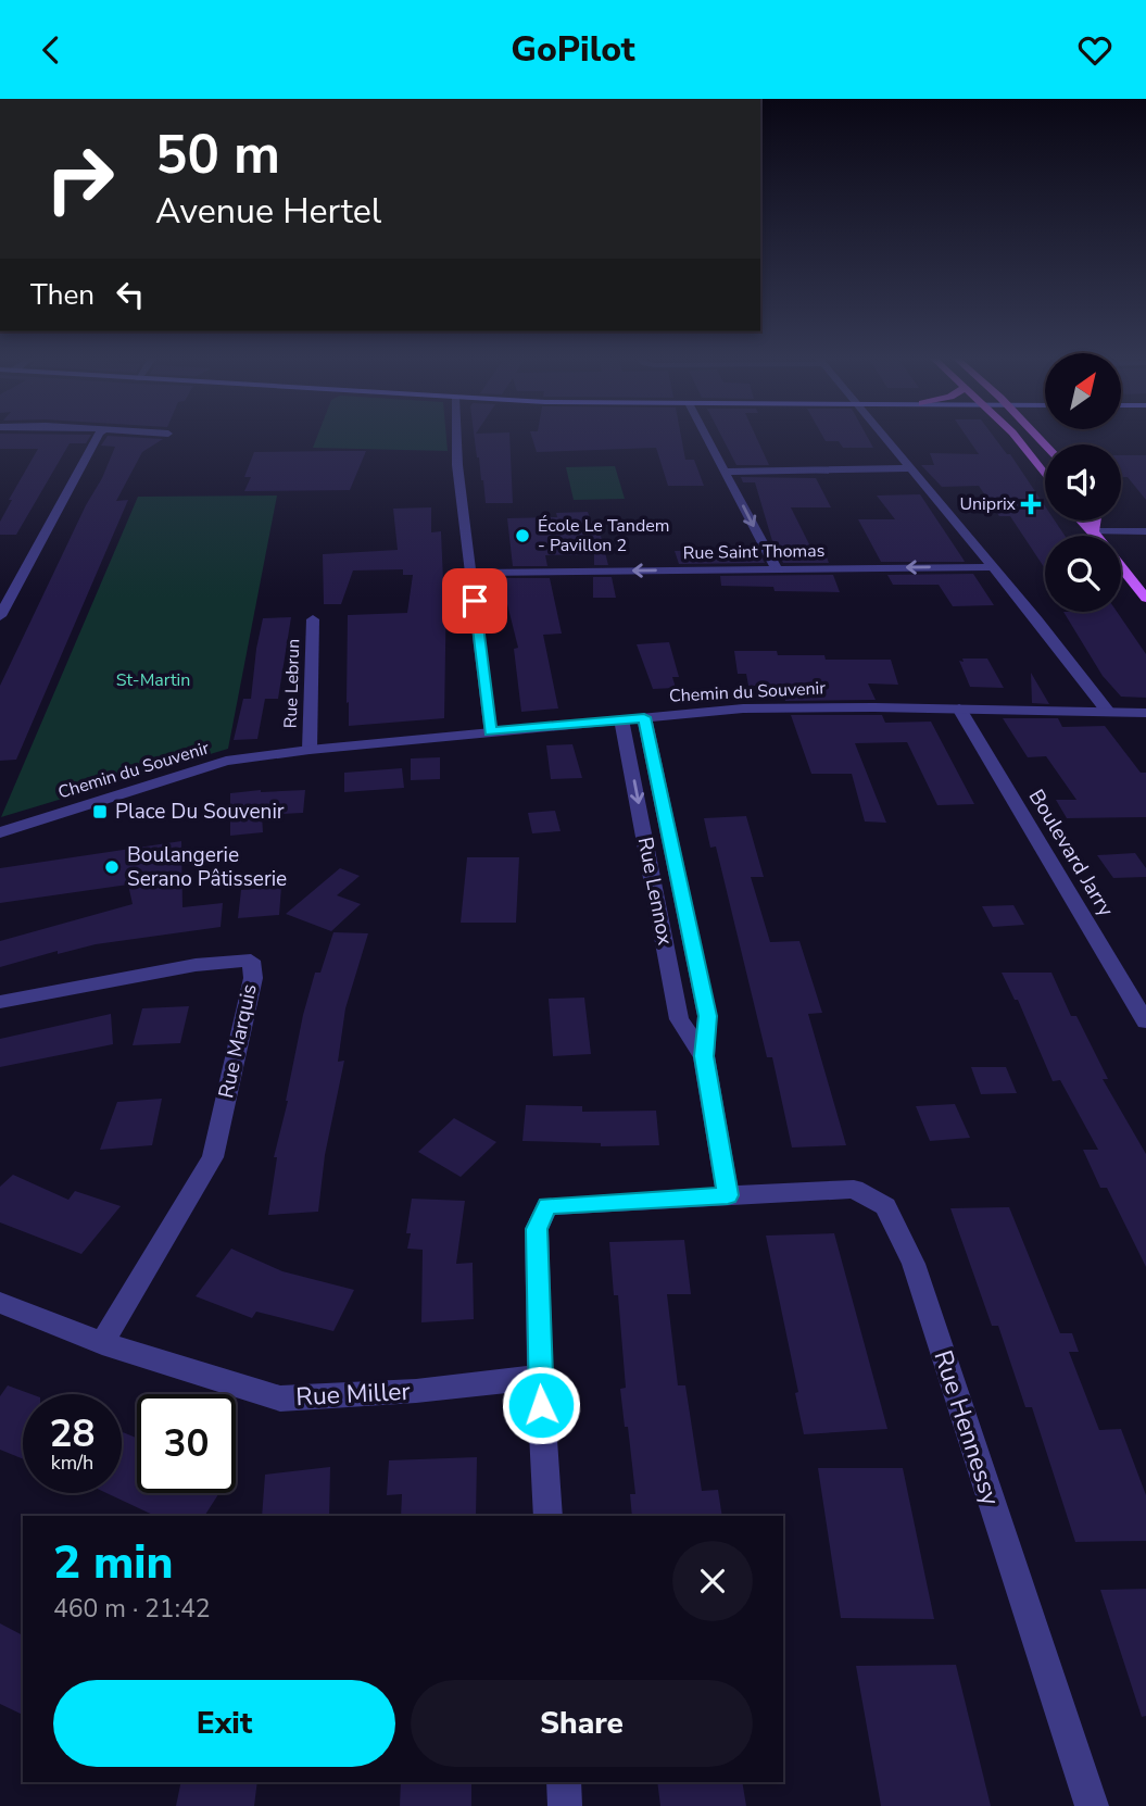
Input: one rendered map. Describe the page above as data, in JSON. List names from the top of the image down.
{
  "streets": {
    "street": [
      "Rue Saint Thomas",
      "Rue Lebrun",
      "Chemin du Souvenir",
      "Boulevard Jarry",
      "Rue Lennox",
      "Rue Marquis",
      "Rue Miller",
      "Rue Hennessy"
    ]
  },
  "crossings": [
    ["Rue Lebrun", "Chemin du Souvenir"],
    ["Chemin du Souvenir", "Boulevard Jarry"],
    ["Chemin du Souvenir", "Rue Lennox"],
    ["Rue Lennox", "Rue Hennessy"],
    ["Rue Marquis", "Rue Miller"],
    ["Rue Miller", "Rue Hennessy"]
  ],
  "parks": ["St-Martin"],
  "places": {
    "health": ["Uniprix"],
    "other": ["École Le Tandem - Pavillon 2", "Boulangerie Serano Pâtisserie"],
    "transit": ["Place Du Souvenir"]
  },
  "north": "top right",
  "page": {
    "header": "GoPilot",
    "turn": ["50 m", "Avenue Hertel"],
    "then": "Then",
    "speed": "28 km/h",
    "limit": "30",
    "heading": ["2 min", "460 m · 21:42"],
    "buttons": ["Exit", "Share"]
  }
}
